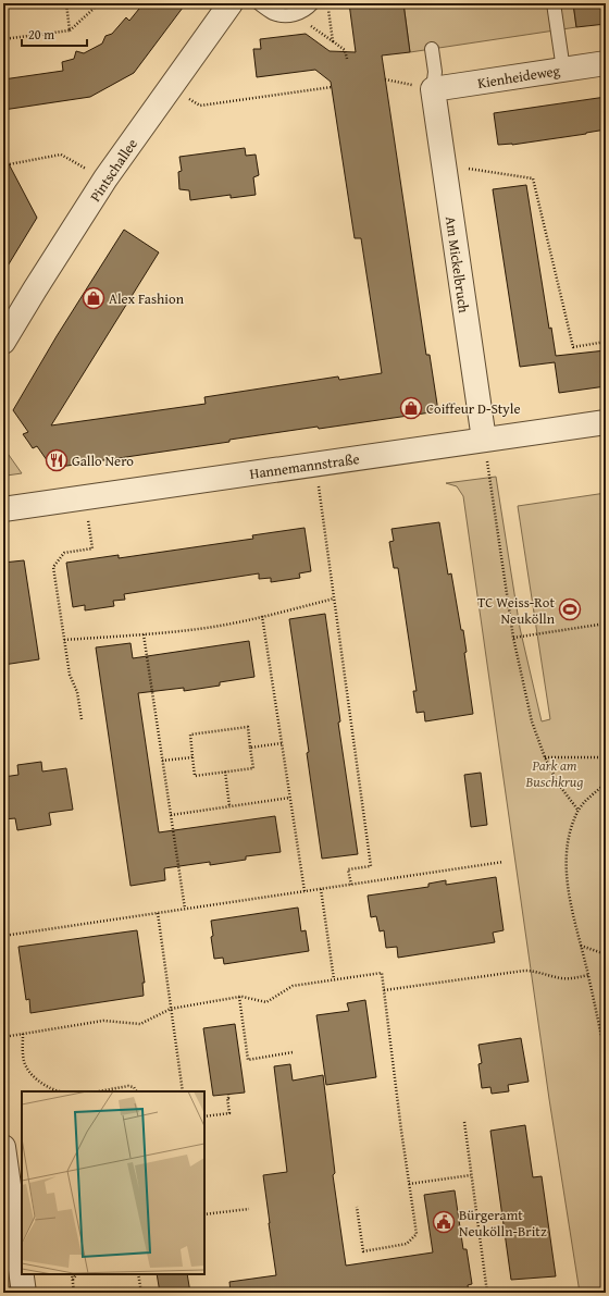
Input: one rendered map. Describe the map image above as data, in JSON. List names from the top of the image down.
{
  "streets": {
    "street": [
      "Kienheideweg",
      "Pintschallee",
      "Am Mickelbruch",
      "Hannemannstraße"
    ]
  },
  "crossings": [
    ["Kienheideweg", "Am Mickelbruch"],
    ["Am Mickelbruch", "Hannemannstraße"]
  ],
  "parks": ["Park am Buschkrug"],
  "places": {
    "shop": ["Alex Fashion", "Coiffeur D-Style"],
    "restaurant": ["Gallo Nero"],
    "sports": ["TC Weiss-Rot Neukölln"],
    "public building": ["Bürgeramt Neukölln-Britz"]
  },
  "scale_bar": "20 m"
}
